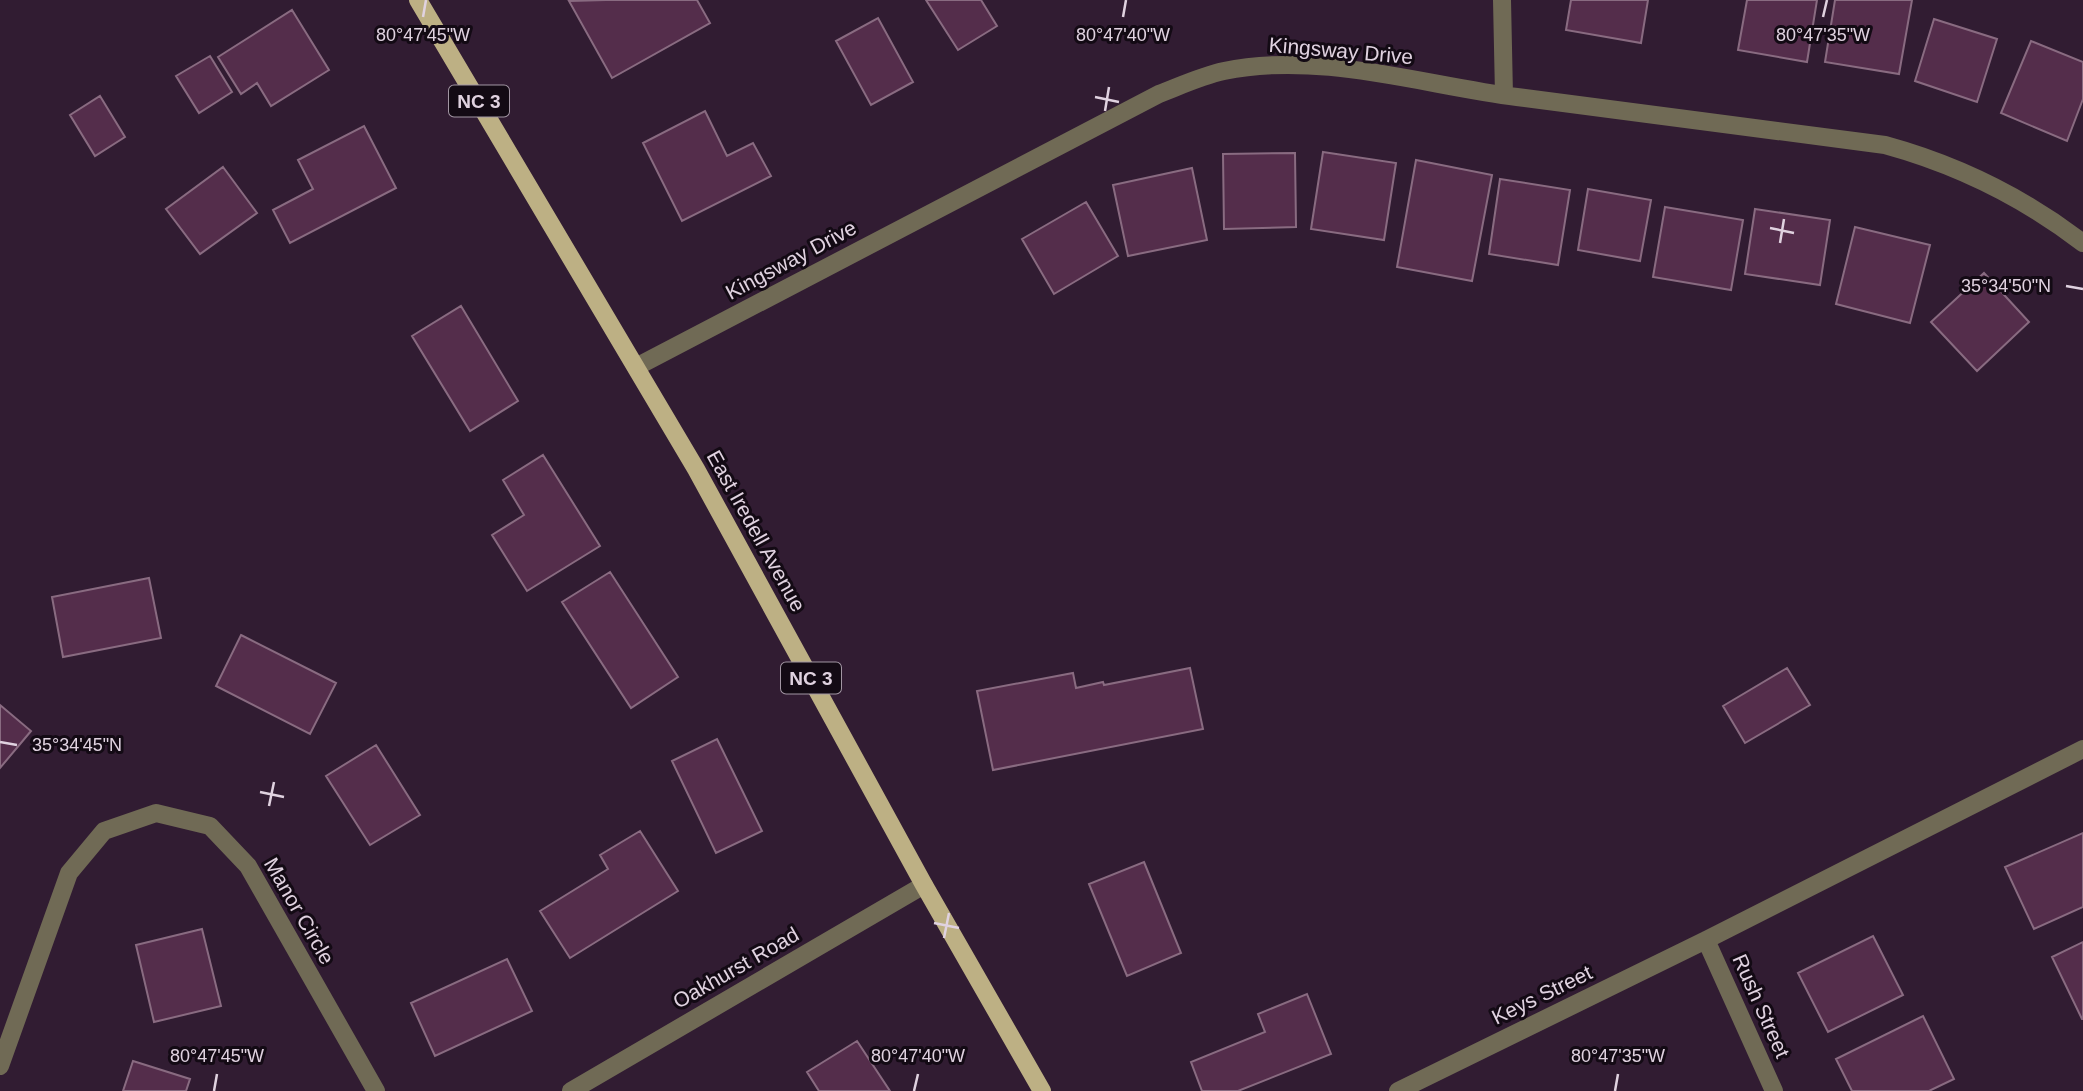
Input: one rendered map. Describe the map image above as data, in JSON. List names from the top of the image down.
{
  "streets": {
    "main road": ["NC 3", "East Iredell Avenue"],
    "street": [
      "Kingsway Drive",
      "Manor Circle",
      "Oakhurst Road",
      "Keys Street",
      "Rush Street"
    ]
  },
  "crossings": [
    ["Kingsway Drive", "East Iredell Avenue"],
    ["East Iredell Avenue", "Oakhurst Road"],
    ["Keys Street", "Rush Street"]
  ],
  "coordinates": [
    "80°47'45\"W",
    "80°47'40\"W",
    "80°47'35\"W",
    "35°34'50\"N",
    "35°34'45\"N"
  ]
}
